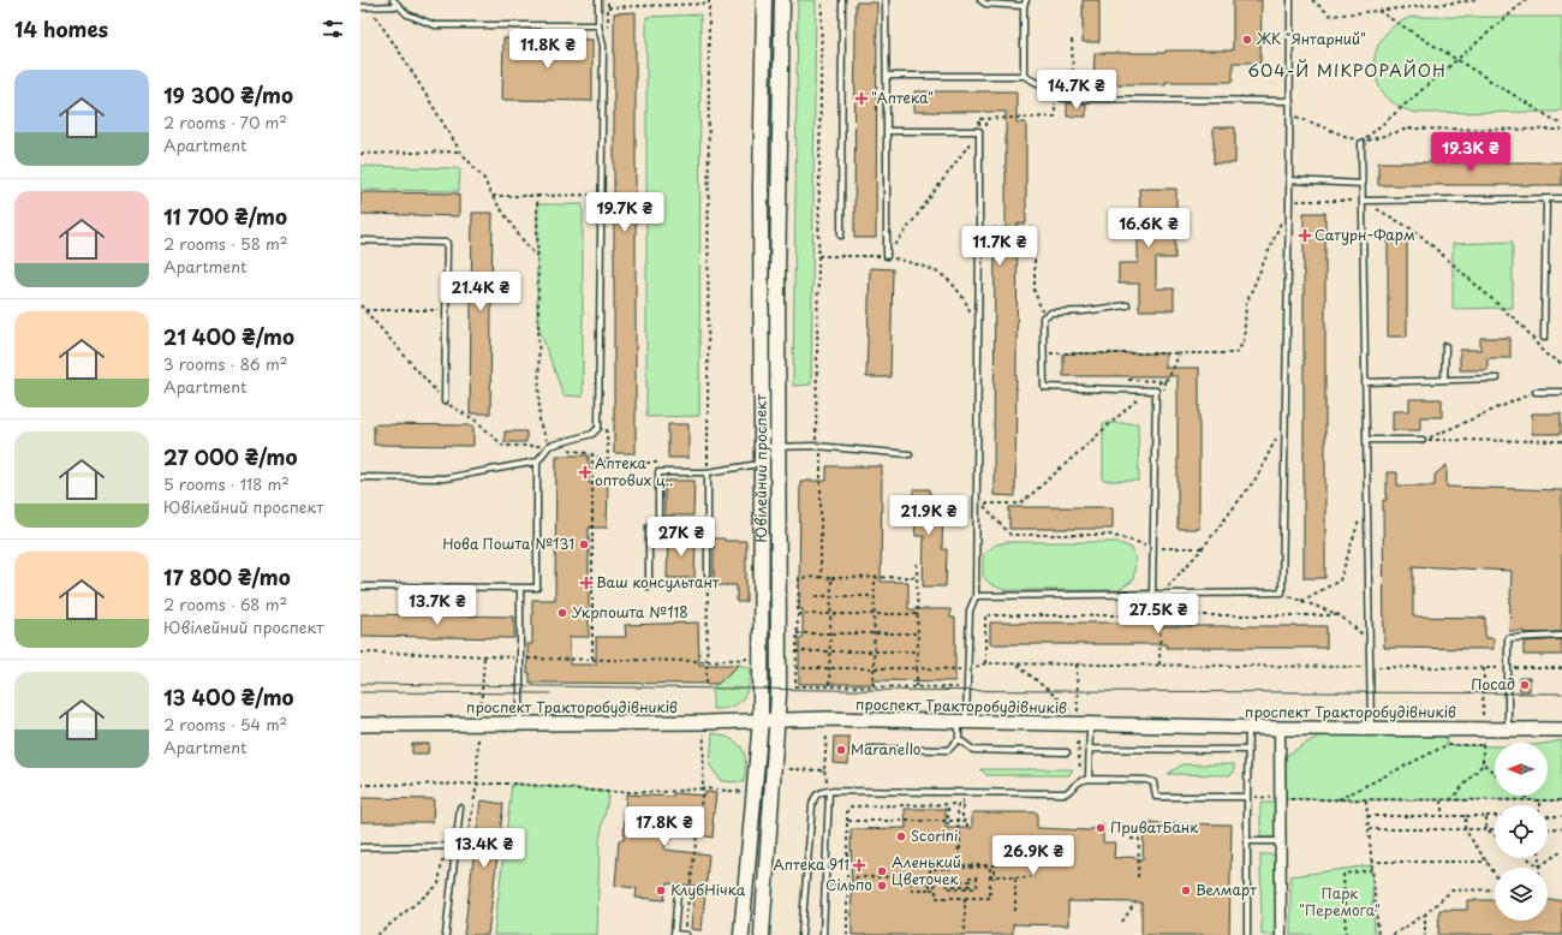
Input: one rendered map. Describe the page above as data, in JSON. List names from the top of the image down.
{
  "streets": {
    "main road": ["Ювілейний проспект", "проспект Тракторобудівників"]
  },
  "crossings": [
    ["Ювілейний проспект", "проспект Тракторобудівників"]
  ],
  "districts": ["604-Й МІКРОРАЙОН"],
  "parks": ["Парк \"Перемога\""],
  "places": {
    "other": [
      "ЖК \"Янтарний\"",
      "Нова Пошта №131",
      "Укрпошта №118",
      "Посад",
      "Maranello",
      "ПриватБанк",
      "Scorini",
      "Аленький Цветочек",
      "Сільпо",
      "КлубНічка",
      "Велмарт"
    ],
    "health": [
      "\"Аптека\"",
      "Сатурн-Фарм",
      "Аптека оптових ц‥",
      "Ваш консультант",
      "Аптека 911"
    ]
  },
  "north": "left",
  "page": {
    "heading": "14 homes",
    "price": [
      "11.8K ₴",
      "14.7K ₴",
      "19.3K ₴",
      "19.7K ₴",
      "16.6K ₴",
      "11.7K ₴",
      "21.4K ₴",
      "21.9K ₴",
      "27K ₴",
      "13.7K ₴",
      "27.5K ₴",
      "17.8K ₴",
      "13.4K ₴",
      "26.9K ₴"
    ],
    "list": [
      {
        "name": "19 300 ₴/mo",
        "note": "2 rooms · 70 m² · Apartment"
      },
      {
        "name": "11 700 ₴/mo",
        "note": "2 rooms · 58 m² · Apartment"
      },
      {
        "name": "21 400 ₴/mo",
        "note": "3 rooms · 86 m² · Apartment"
      },
      {
        "name": "27 000 ₴/mo",
        "note": "5 rooms · 118 m² · Ювілейний проспект"
      },
      {
        "name": "17 800 ₴/mo",
        "note": "2 rooms · 68 m² · Ювілейний проспект"
      },
      {
        "name": "13 400 ₴/mo",
        "note": "2 rooms · 54 m² · Apartment"
      }
    ]
  }
}
